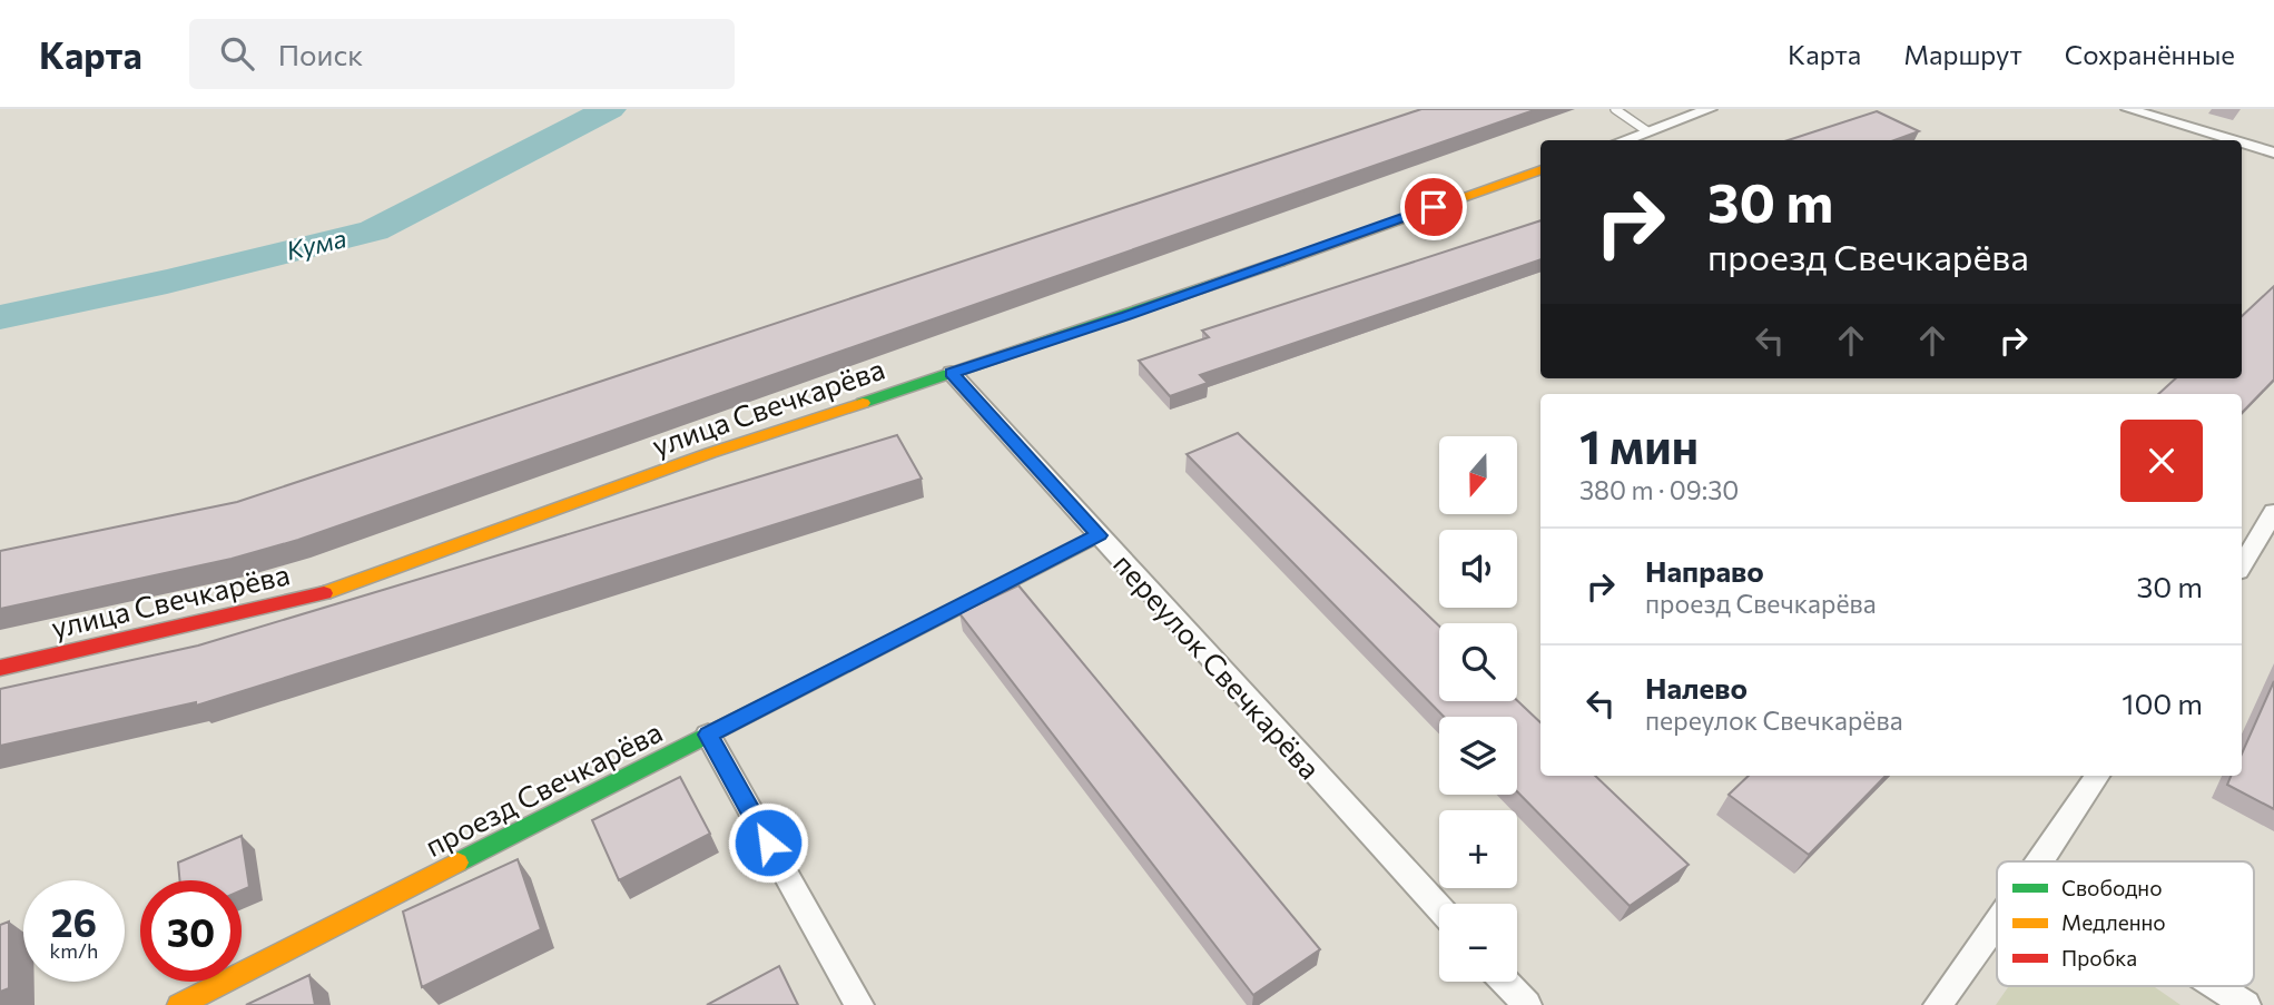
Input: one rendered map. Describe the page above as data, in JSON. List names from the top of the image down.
{
  "streets": {
    "street": ["улица Свечкарёва", "переулок Свечкарёва", "проезд Свечкарёва"]
  },
  "crossings": [
    ["улица Свечкарёва", "переулок Свечкарёва"],
    ["переулок Свечкарёва", "проезд Свечкарёва"]
  ],
  "water": ["Кума"],
  "legend": ["Свободно", "Медленно", "Пробка"],
  "north": "bottom",
  "page": {
    "header": "Карта",
    "search": "Поиск",
    "nav": ["Карта", "Маршрут", "Сохранённые"],
    "turn": ["30 m", "проезд Свечкарёва"],
    "heading": ["1 мин", "380 m · 09:30"],
    "map_buttons": ["+", "−"],
    "list": [
      {
        "name": "Направо",
        "note": "проезд Свечкарёва",
        "value": "30 m"
      },
      {
        "name": "Налево",
        "note": "переулок Свечкарёва",
        "value": "100 m"
      }
    ],
    "speed": "26 km/h",
    "limit": "30"
  }
}
